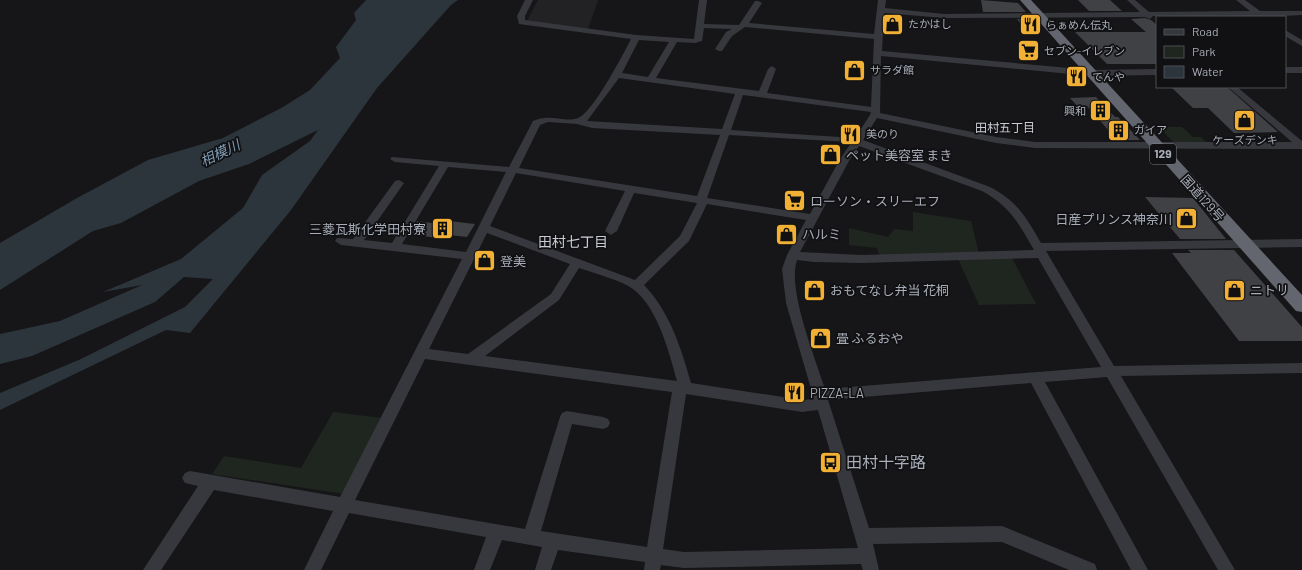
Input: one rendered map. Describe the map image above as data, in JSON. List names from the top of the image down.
{
  "streets": {
    "highway": ["129", "国道129号"]
  },
  "districts": ["田村五丁目", "田村七丁目"],
  "water": ["相模川"],
  "places": {
    "shop": [
      "たかはし",
      "サラダ館",
      "ケーズデンキ",
      "ペット美容室 まき",
      "日産プリンス神奈川",
      "ハルミ",
      "登美",
      "おもてなし弁当 花桐",
      "ニトリ",
      "畳 ふるおや"
    ],
    "restaurant": [
      "らぁめん伝丸",
      "てんや",
      "美のり",
      "PIZZA-LA"
    ],
    "supermarket": ["セブン-イレブン", "ローソン・スリーエフ"],
    "building": ["興和", "ガイア", "三菱瓦斯化学田村寮"],
    "bus stop": ["田村十字路"]
  },
  "legend": ["Road", "Park", "Water"]
}
